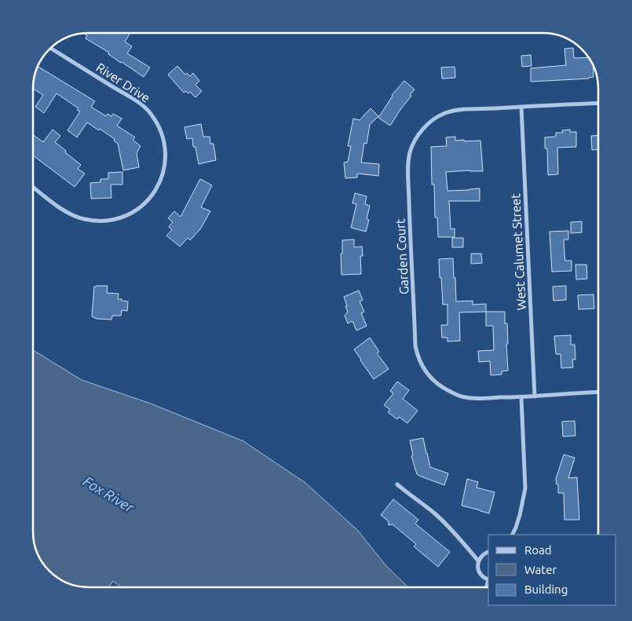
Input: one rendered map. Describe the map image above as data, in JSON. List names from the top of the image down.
{
  "streets": {
    "street": ["River Drive", "West Calumet Street", "Garden Court"]
  },
  "crossings": [
    ["West Calumet Street", "Garden Court"]
  ],
  "water": ["Fox River"],
  "legend": ["Road", "Water", "Building"]
}
